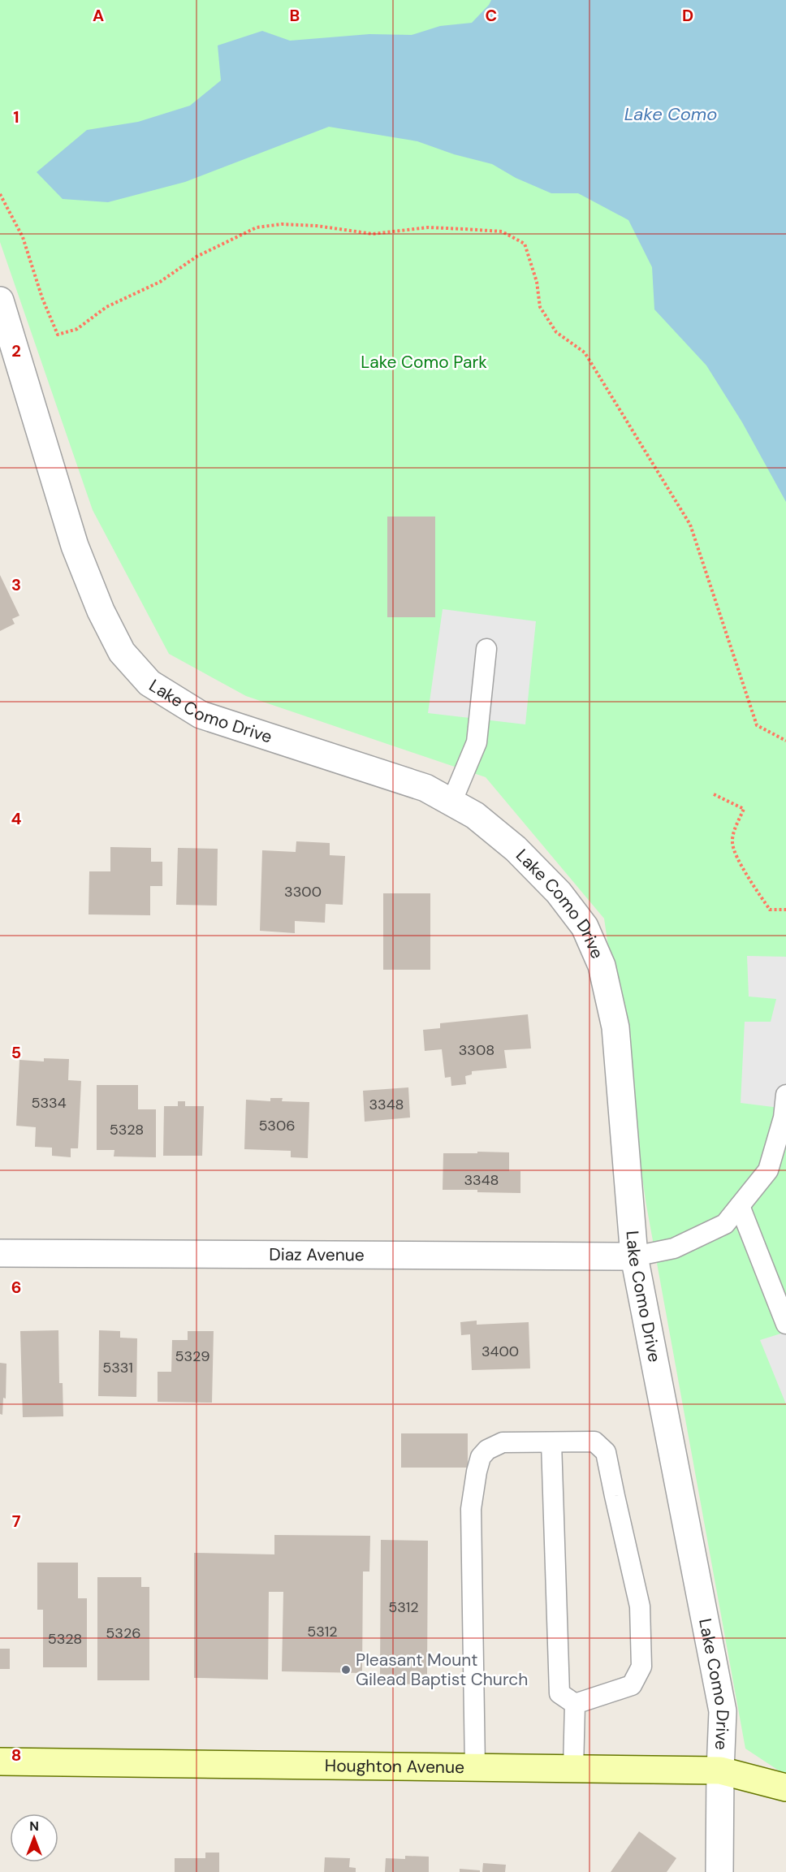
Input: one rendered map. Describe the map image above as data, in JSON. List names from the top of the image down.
{
  "streets": {
    "street": ["Lake Como Drive", "Diaz Avenue", "Houghton Avenue"]
  },
  "crossings": [
    ["Lake Como Drive", "Diaz Avenue"],
    ["Lake Como Drive", "Houghton Avenue"]
  ],
  "water": ["Lake Como"],
  "parks": ["Lake Como Park"],
  "places": ["Pleasant Mount Gilead Baptist Church"],
  "house_numbers": [
    "3300",
    "3308",
    "5334",
    "3348",
    "5306",
    "5328",
    "3348",
    "3400",
    "5329",
    "5331",
    "5312",
    "5312",
    "5326",
    "5328"
  ],
  "north": "top",
  "grid": {
    "columns": [
      "A",
      "B",
      "C",
      "D"
    ],
    "rows": [
      "1",
      "2",
      "3",
      "4",
      "5",
      "6",
      "7",
      "8"
    ]
  }
}
